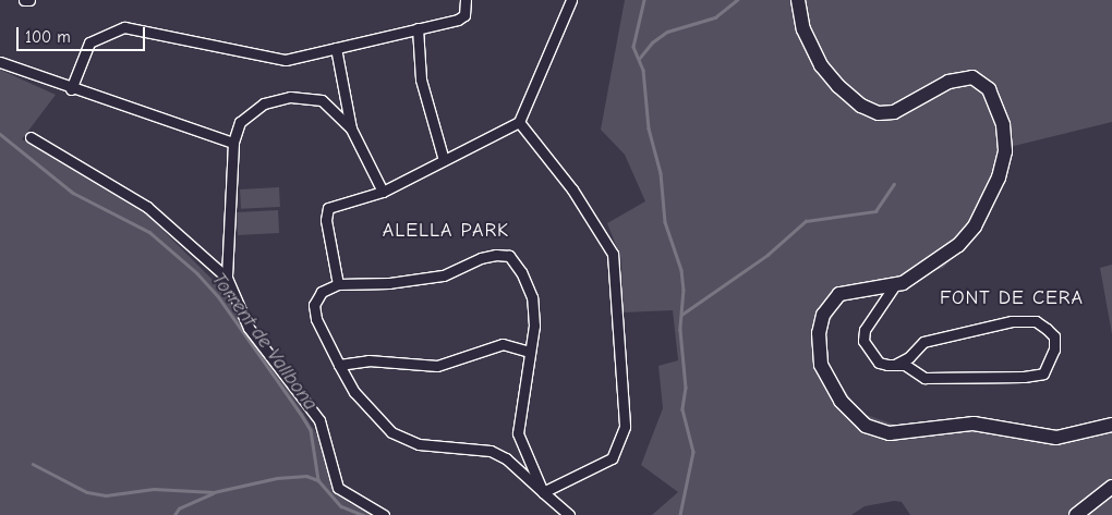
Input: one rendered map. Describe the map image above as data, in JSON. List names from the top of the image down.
{
  "districts": ["ALELLA PARK", "FONT DE CERA"],
  "water": ["Torrent de Vallbona"],
  "scale_bar": "100 m"
}
